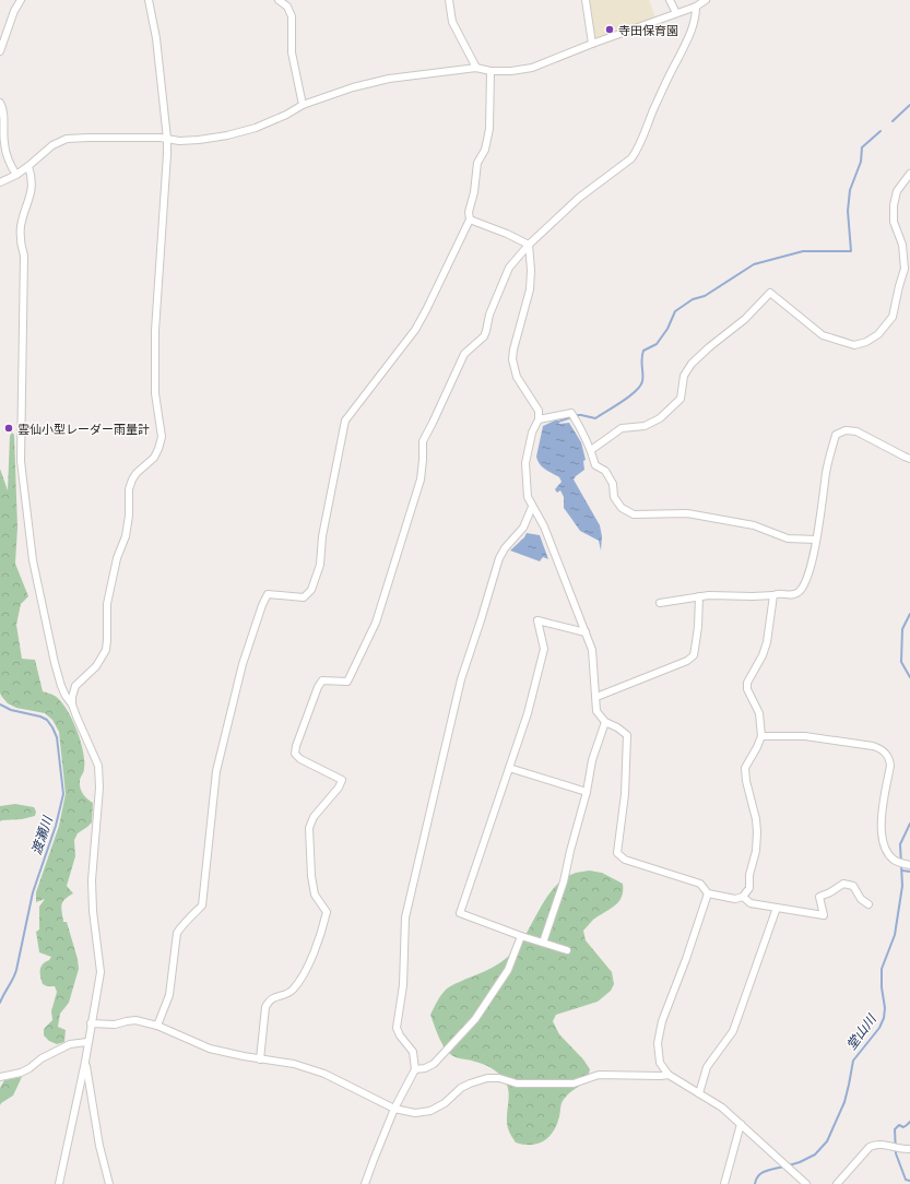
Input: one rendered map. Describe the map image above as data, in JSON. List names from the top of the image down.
{
  "water": ["渡瀬川", "堂山川"],
  "places": ["寺田保育園", "雲仙小型レーダー雨量計"]
}
